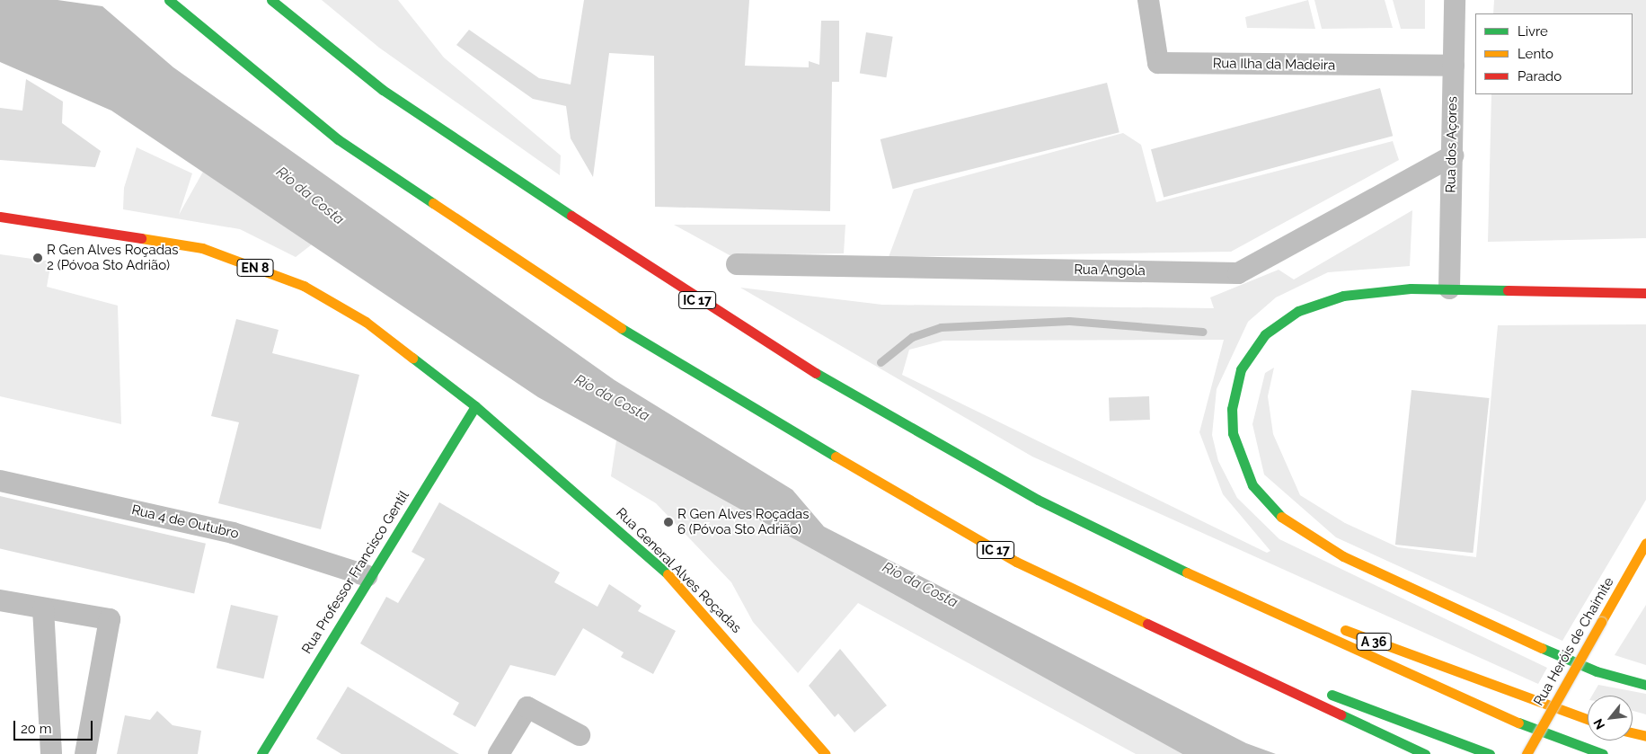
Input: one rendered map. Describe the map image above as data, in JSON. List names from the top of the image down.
{
  "streets": {
    "main road": [
      "EN 8",
      "IC 17",
      "Rua General Alves Roçadas",
      "Rua Professor Francisco Gentil",
      "A 36",
      "Rua Heróis de Chaimite"
    ],
    "street": [
      "Rua Ilha da Madeira",
      "Rua dos Açores",
      "Rua Angola",
      "Rua 4 de Outubro"
    ]
  },
  "crossings": [
    ["Rua Ilha da Madeira", "Rua dos Açores"],
    ["Rua dos Açores", "Rua Angola"],
    ["EN 8", "Rua General Alves Roçadas"],
    ["EN 8", "Rua Professor Francisco Gentil"],
    ["IC 17", "A 36"],
    ["Rua 4 de Outubro", "Rua Professor Francisco Gentil"],
    ["Rua General Alves Roçadas", "Rua Professor Francisco Gentil"]
  ],
  "water": ["Rio da Costa"],
  "places": ["R Gen Alves Roçadas 2 (Póvoa Sto Adrião)", "R Gen Alves Roçadas 6 (Póvoa Sto Adrião)"],
  "legend": ["Livre", "Lento", "Parado"],
  "scale_bar": "20 m",
  "north": "bottom left"
}
